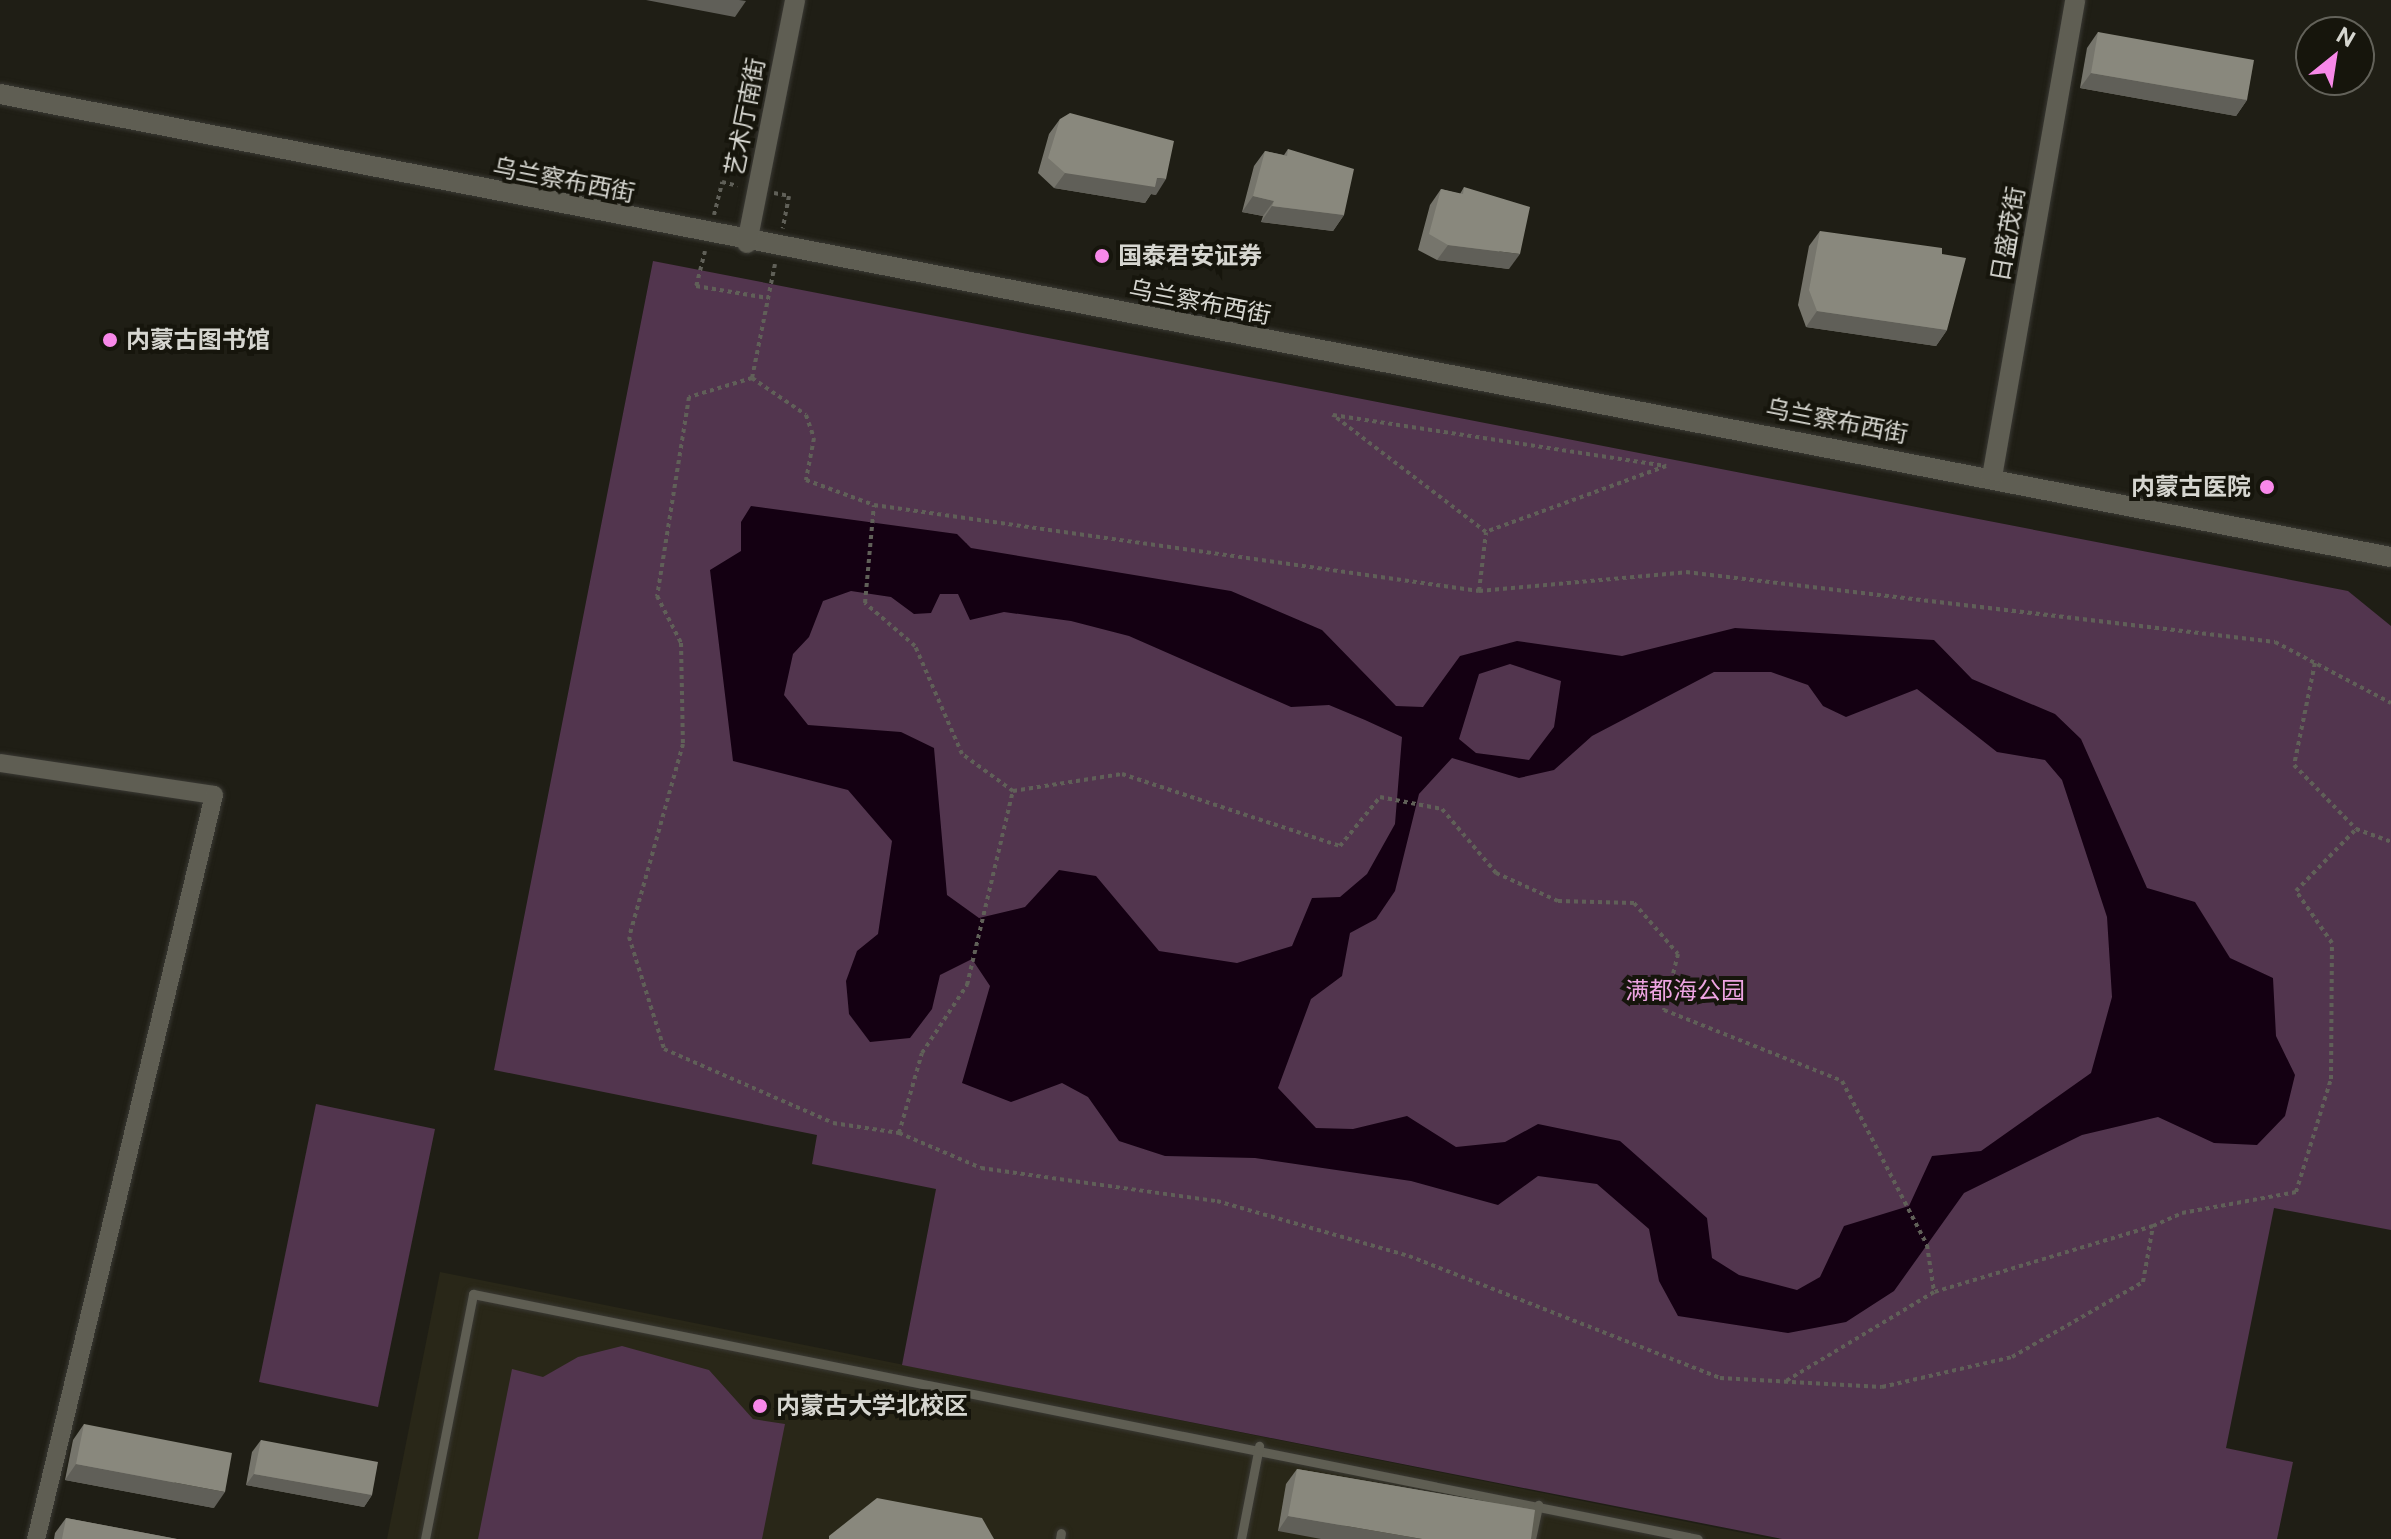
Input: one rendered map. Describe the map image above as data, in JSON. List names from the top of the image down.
{
  "streets": {
    "street": ["艺术厅南街", "乌兰察布西街", "日盛茂街"]
  },
  "crossings": [
    ["艺术厅南街", "乌兰察布西街"],
    ["乌兰察布西街", "日盛茂街"]
  ],
  "parks": ["满都海公园"],
  "places": [
    "国泰君安证券",
    "内蒙古图书馆",
    "内蒙古医院",
    "内蒙古大学北校区"
  ],
  "north": "top right"
}
